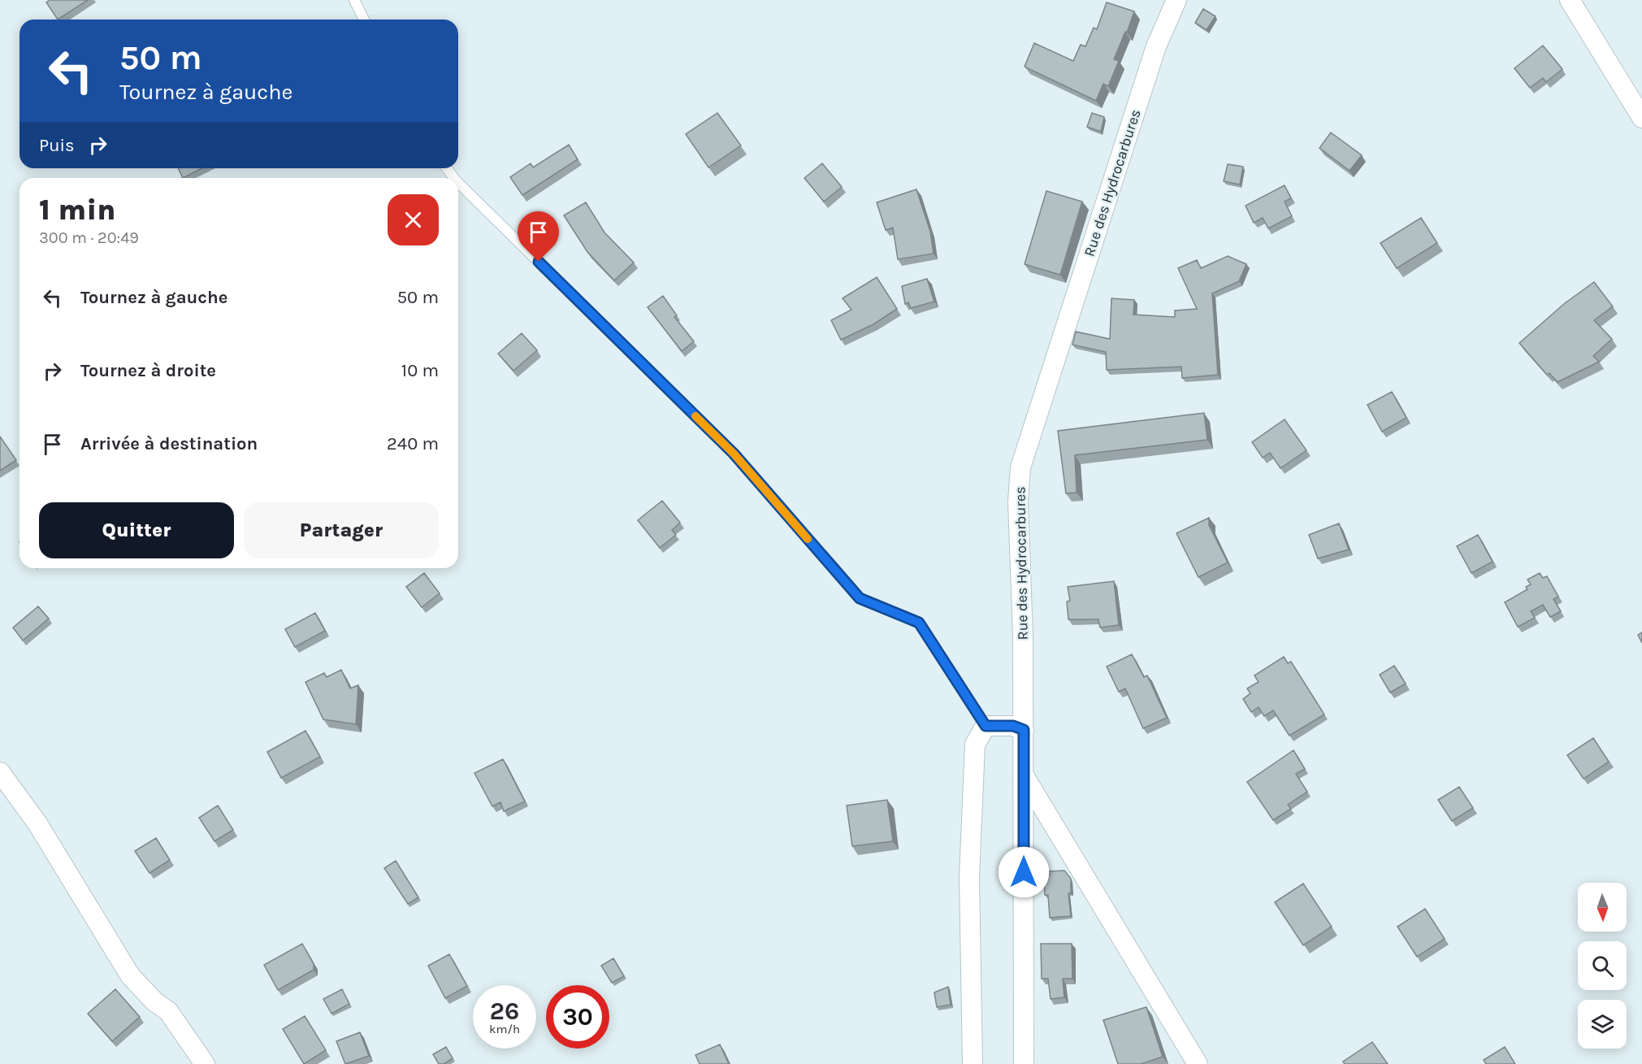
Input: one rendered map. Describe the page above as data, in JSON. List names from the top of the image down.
{
  "streets": {
    "street": ["Rue des Hydrocarbures"]
  },
  "north": "bottom",
  "page": {
    "turn": ["50 m", "Tournez à gauche"],
    "then": "Puis",
    "heading": ["1 min", "300 m · 20:49"],
    "list": [
      {
        "name": "Tournez à gauche",
        "value": "50 m"
      },
      {
        "name": "Tournez à droite",
        "value": "10 m"
      },
      {
        "name": "Arrivée à destination",
        "value": "240 m"
      }
    ],
    "buttons": ["Quitter", "Partager"],
    "speed": "26 km/h",
    "limit": "30"
  }
}
